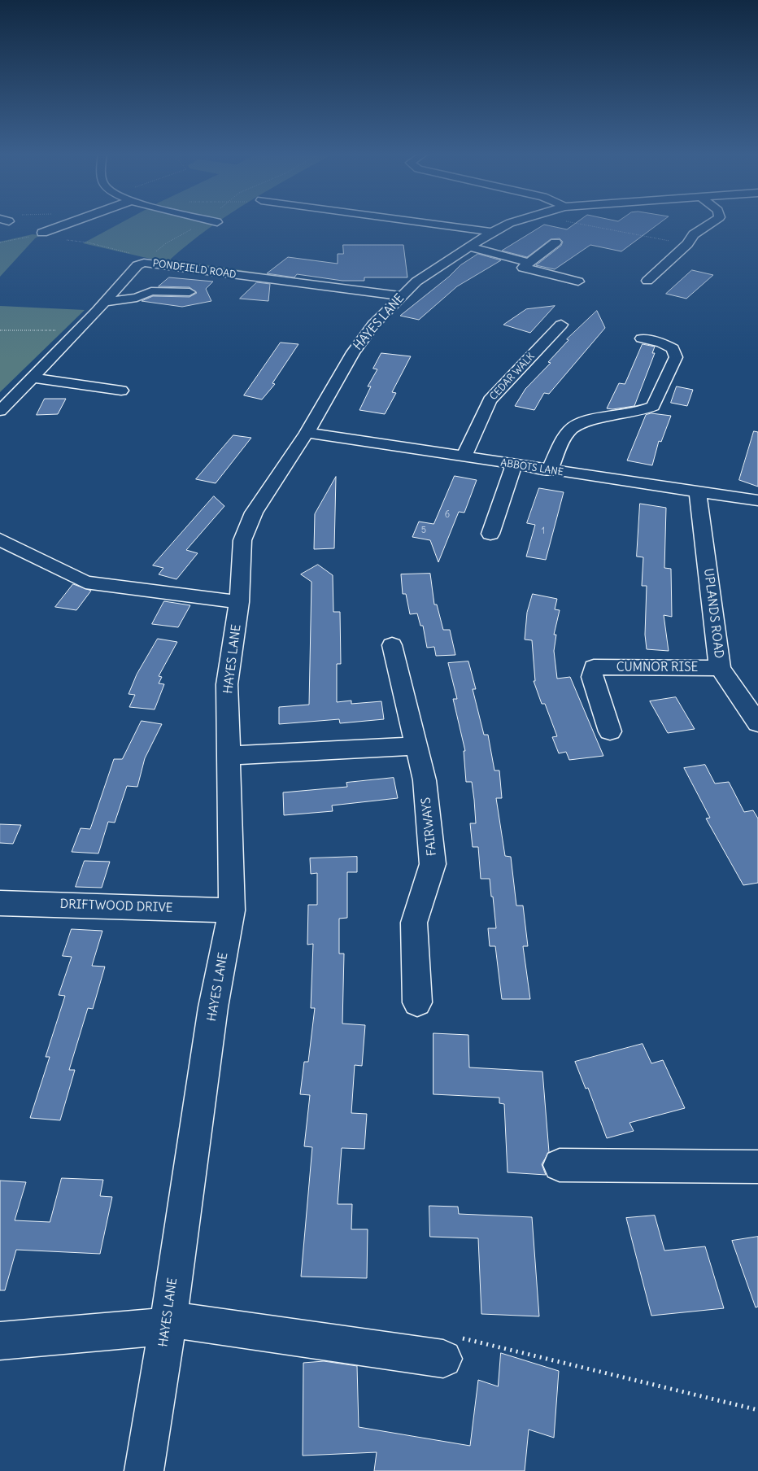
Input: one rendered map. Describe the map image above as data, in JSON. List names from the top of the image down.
{
  "streets": {
    "street": [
      "PONDFIELD ROAD",
      "HAYES LANE",
      "CEDAR WALK",
      "ABBOTS LANE",
      "UPLANDS ROAD",
      "CUMNOR RISE",
      "FAIRWAYS",
      "DRIFTWOOD DRIVE"
    ]
  },
  "crossings": [
    ["PONDFIELD ROAD", "HAYES LANE"],
    ["HAYES LANE", "ABBOTS LANE"],
    ["HAYES LANE", "DRIFTWOOD DRIVE"],
    ["CEDAR WALK", "ABBOTS LANE"],
    ["ABBOTS LANE", "UPLANDS ROAD"],
    ["UPLANDS ROAD", "CUMNOR RISE"]
  ],
  "house_numbers": ["6", "5", "1"]
}
